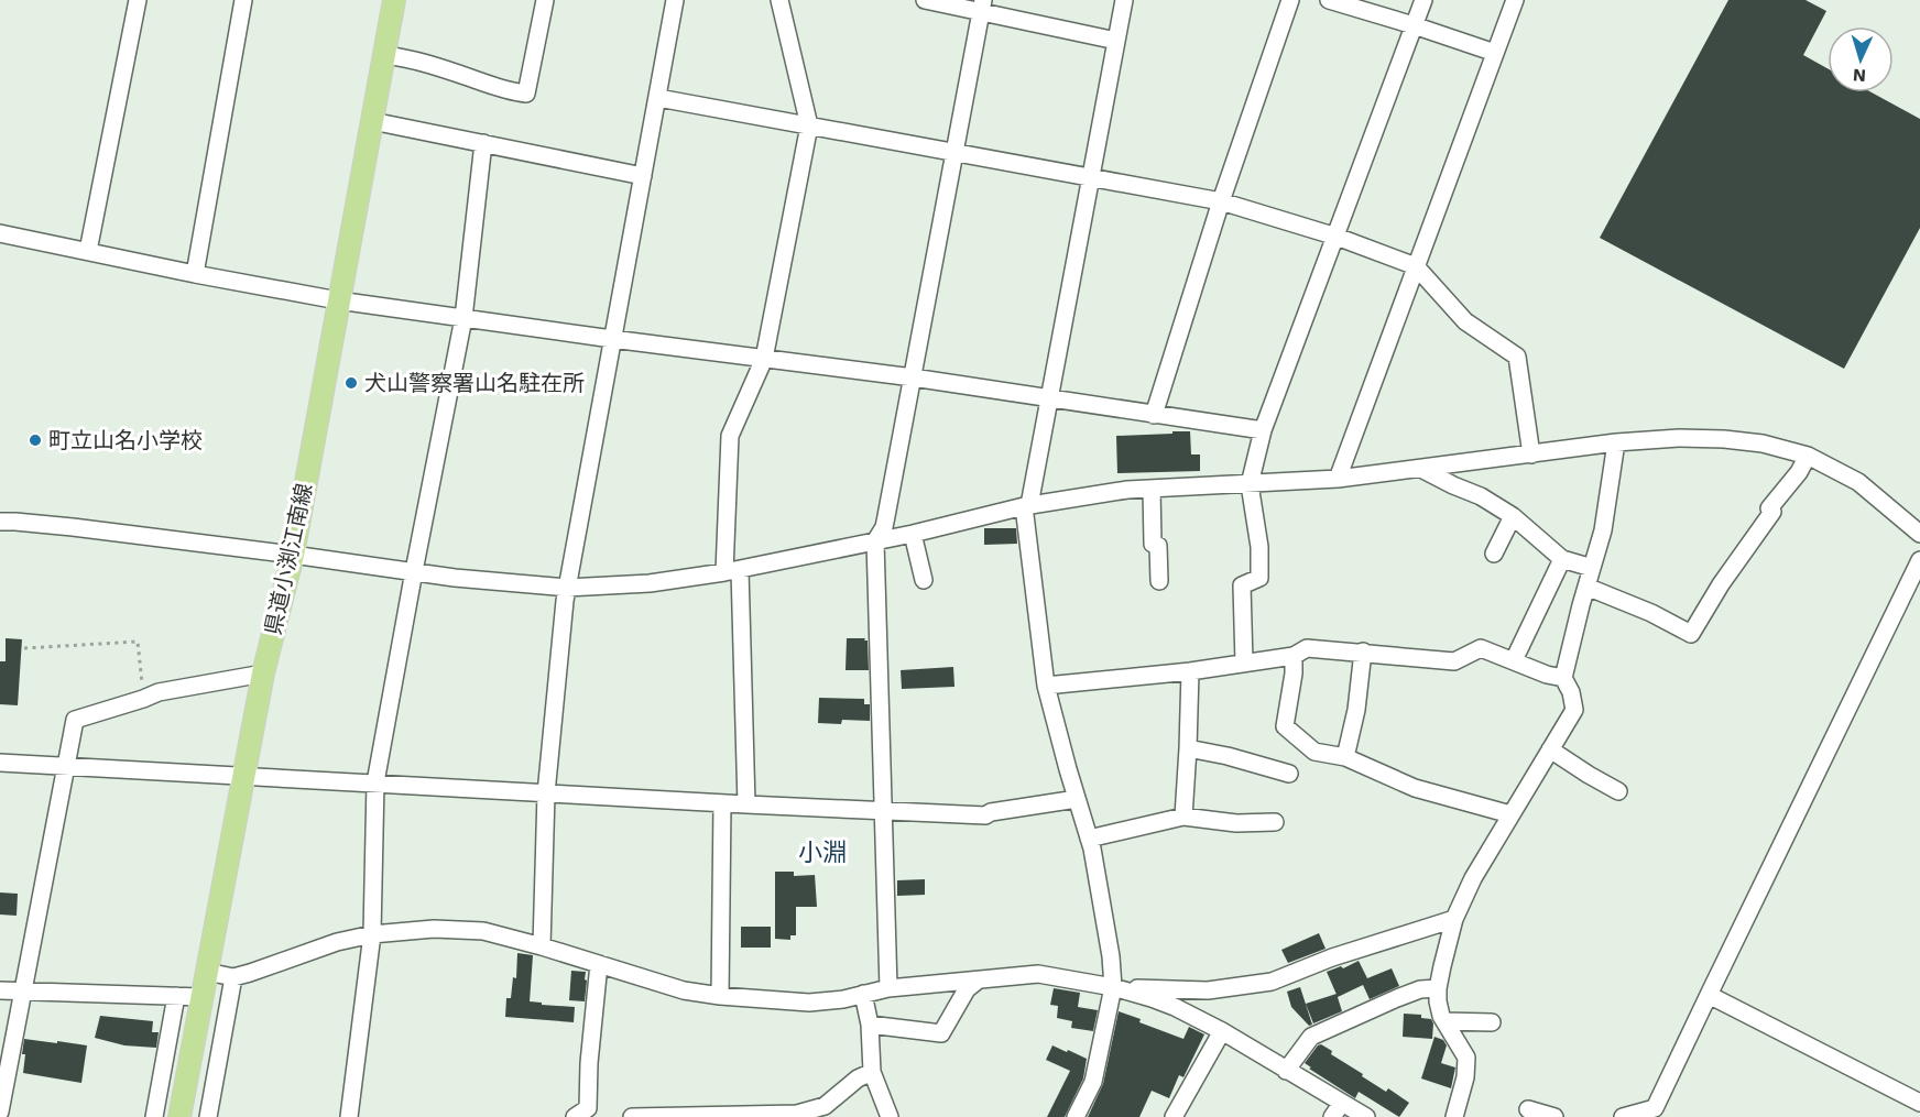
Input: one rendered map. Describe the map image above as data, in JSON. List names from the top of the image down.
{
  "streets": {
    "main road": ["県道小渕江南線"]
  },
  "districts": ["小淵"],
  "places": ["犬山警察署山名駐在所", "町立山名小学校"],
  "north": "bottom"
}
